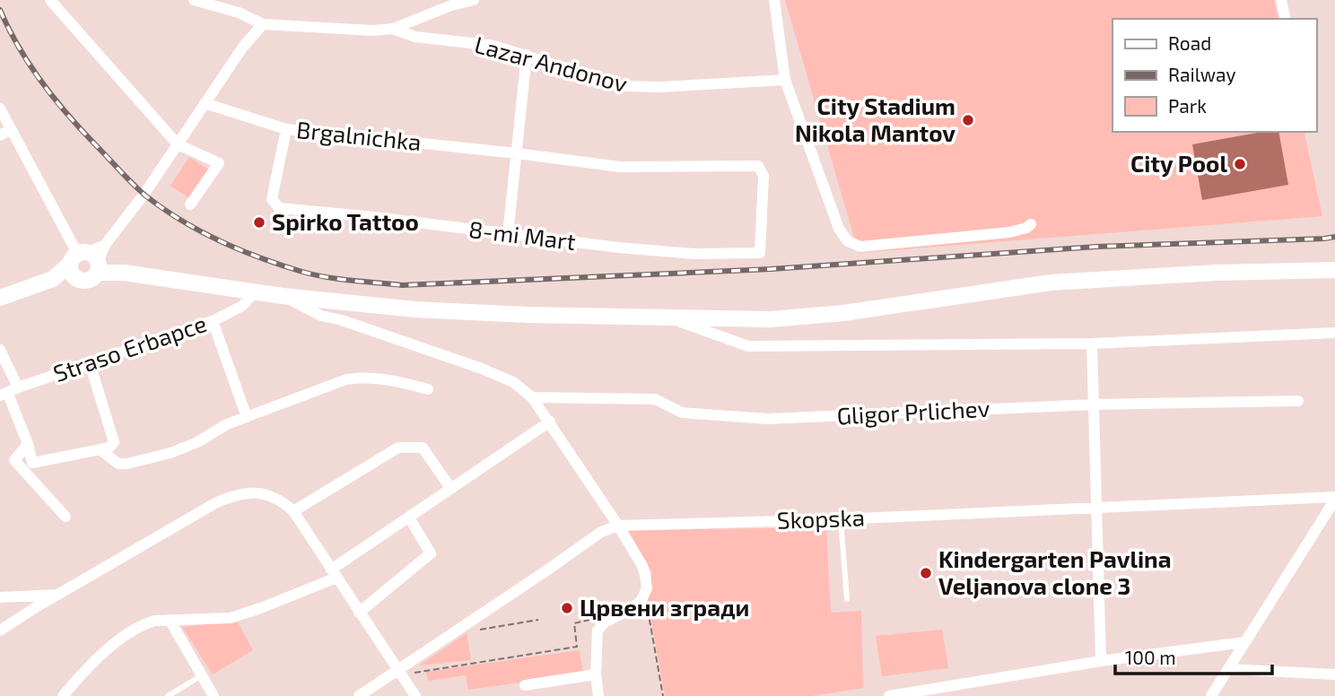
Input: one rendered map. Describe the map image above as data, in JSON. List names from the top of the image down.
{
  "streets": {
    "street": [
      "Lazar Andonov",
      "Brgalnichka",
      "8-mi Mart",
      "Straso Erbapce",
      "Gligor Prlichev",
      "Skopska"
    ]
  },
  "crossings": [
    ["Brgalnichka", "8-mi Mart"]
  ],
  "places": [
    "City Stadium Nikola Mantov",
    "City Pool",
    "Spirko Tattoo",
    "Kindergarten Pavlina Veljanova clone 3",
    "Црвени згради"
  ],
  "legend": ["Road", "Railway", "Park"],
  "scale_bar": "100 m"
}
